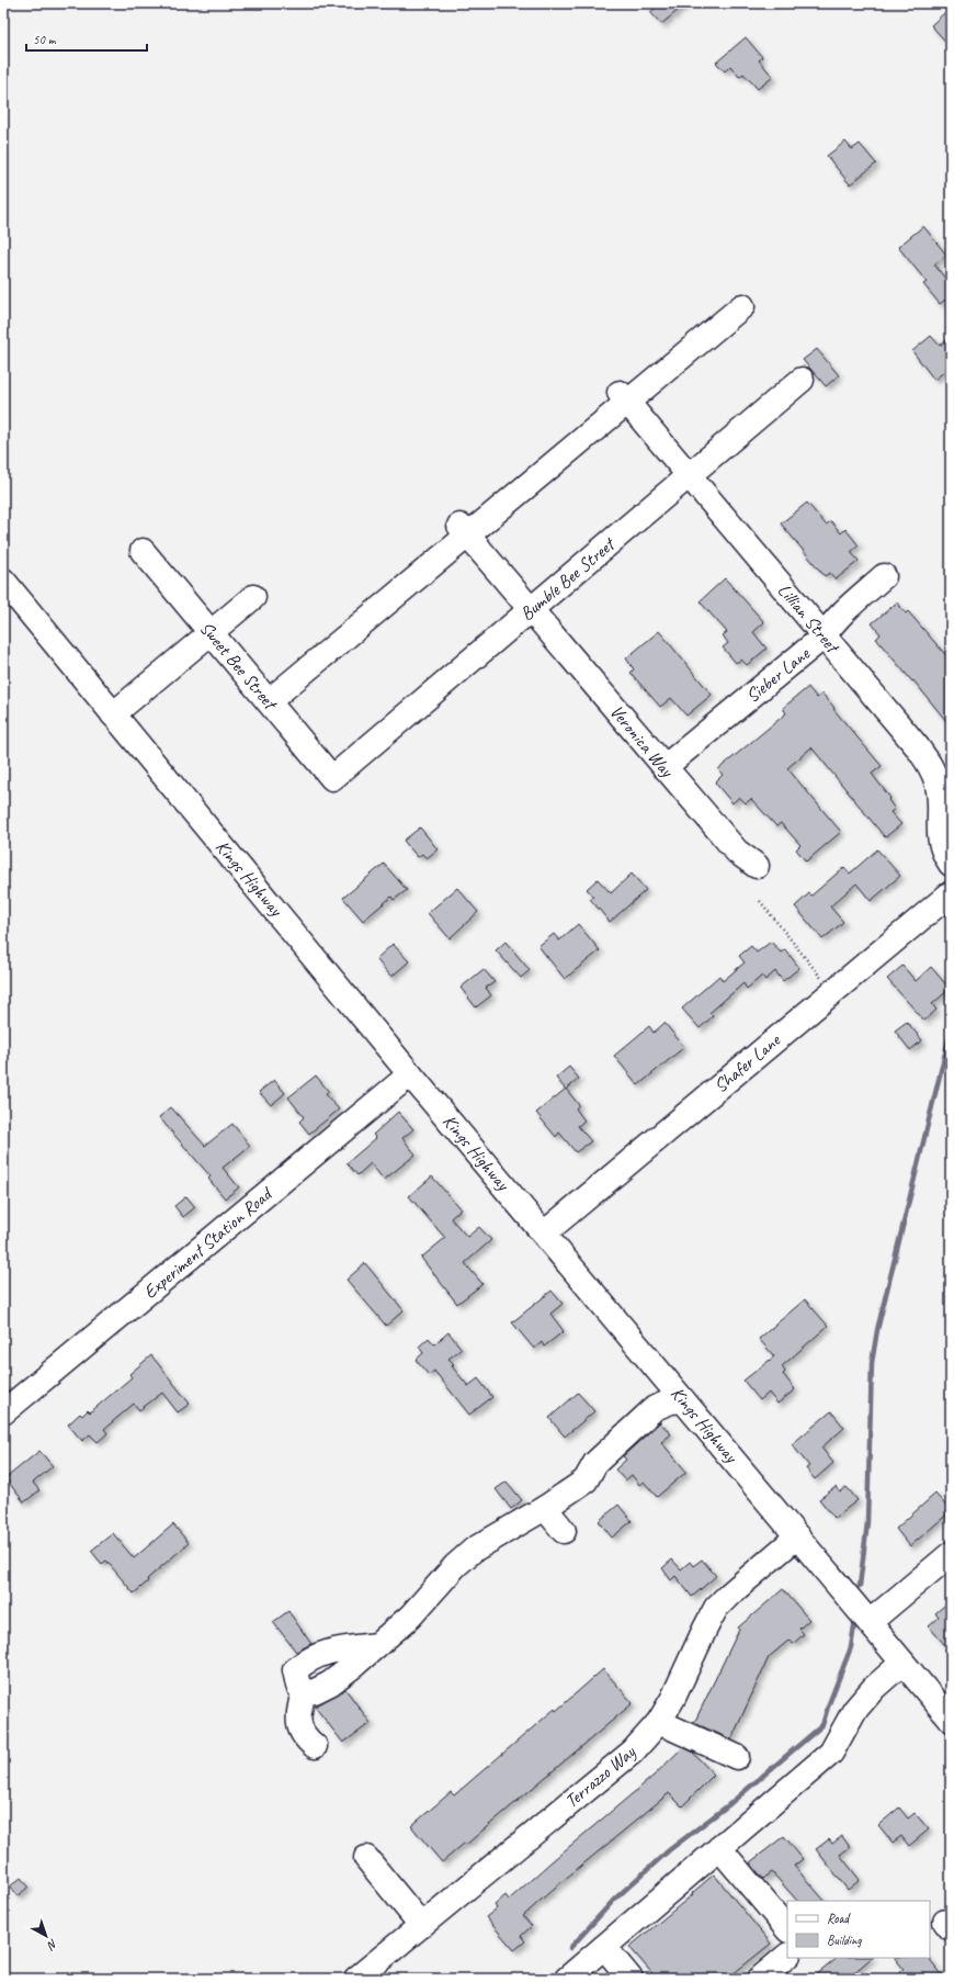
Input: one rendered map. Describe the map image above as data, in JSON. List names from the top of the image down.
{
  "streets": {
    "street": [
      "Bumble Bee Street",
      "Lillian Street",
      "Sweet Bee Street",
      "Sieber Lane",
      "Veronica Way",
      "Kings Highway",
      "Shafer Lane",
      "Experiment Station Road",
      "Terrazzo Way"
    ]
  },
  "crossings": [
    ["Bumble Bee Street", "Lillian Street"],
    ["Bumble Bee Street", "Sweet Bee Street"],
    ["Bumble Bee Street", "Veronica Way"],
    ["Lillian Street", "Sieber Lane"],
    ["Sieber Lane", "Veronica Way"],
    ["Kings Highway", "Shafer Lane"],
    ["Kings Highway", "Experiment Station Road"],
    ["Kings Highway", "Terrazzo Way"]
  ],
  "legend": ["Road", "Building"],
  "scale_bar": "50 m",
  "north": "bottom right"
}
